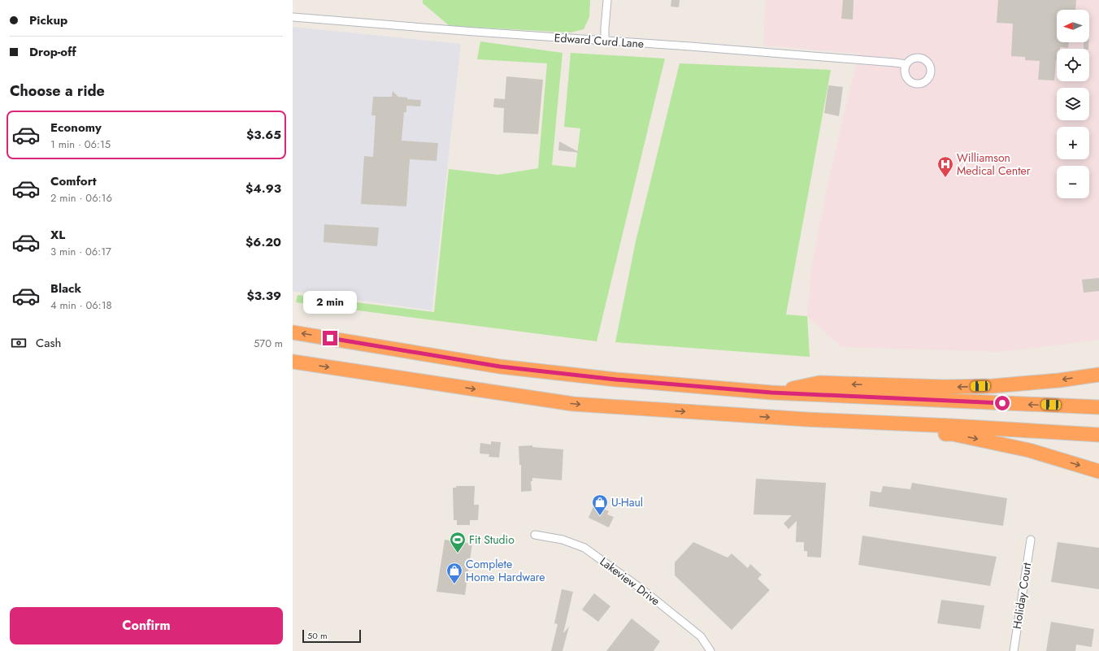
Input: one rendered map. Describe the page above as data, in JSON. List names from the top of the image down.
{
  "streets": {
    "street": ["Edward Curd Lane", "Lakeview Drive", "Holiday Court"]
  },
  "places": {
    "hospital": ["Williamson Medical Center"],
    "shop": ["U-Haul", "Complete Home Hardware"],
    "sports": ["Fit Studio"]
  },
  "scale_bar": "50 m",
  "north": "left",
  "page": {
    "banner": ["Pickup", "Drop-off"],
    "map_buttons": ["+", "−"],
    "heading": "Choose a ride",
    "list": [
      {
        "name": "Economy",
        "note": "1 min · 06:15",
        "value": "$3.65"
      },
      {
        "name": "Comfort",
        "note": "2 min · 06:16",
        "value": "$4.93"
      },
      {
        "name": "XL",
        "note": "3 min · 06:17",
        "value": "$6.20"
      },
      {
        "name": "Black",
        "note": "4 min · 06:18",
        "value": "$3.39"
      }
    ],
    "bubble": "2 min",
    "pay": ["Cash", "570 m"],
    "buttons": "Confirm",
    "scale": "50 m"
  }
}
